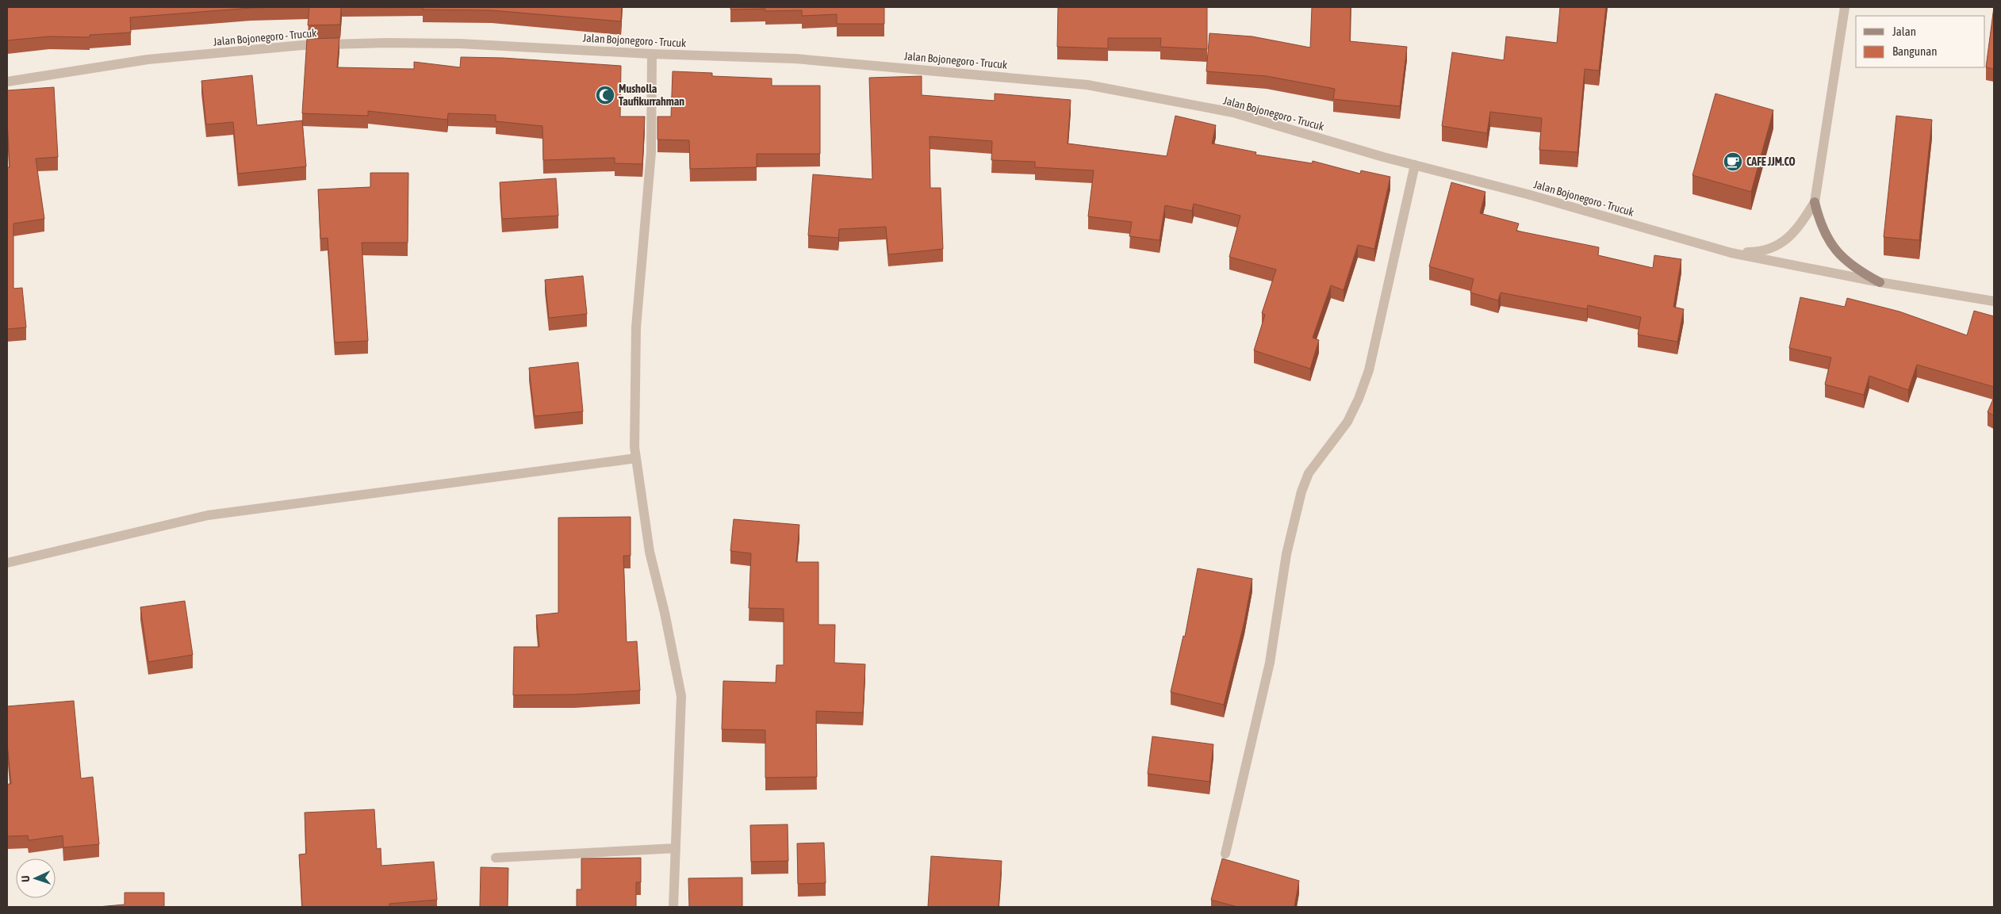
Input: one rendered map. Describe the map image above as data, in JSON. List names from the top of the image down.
{
  "streets": {
    "street": ["Jalan Bojonegoro - Trucuk"]
  },
  "places": {
    "mosque": ["Musholla Taufikurrahman"],
    "cafe": ["CAFE JJM.CO"]
  },
  "legend": ["Jalan", "Bangunan"],
  "north": "left"
}
